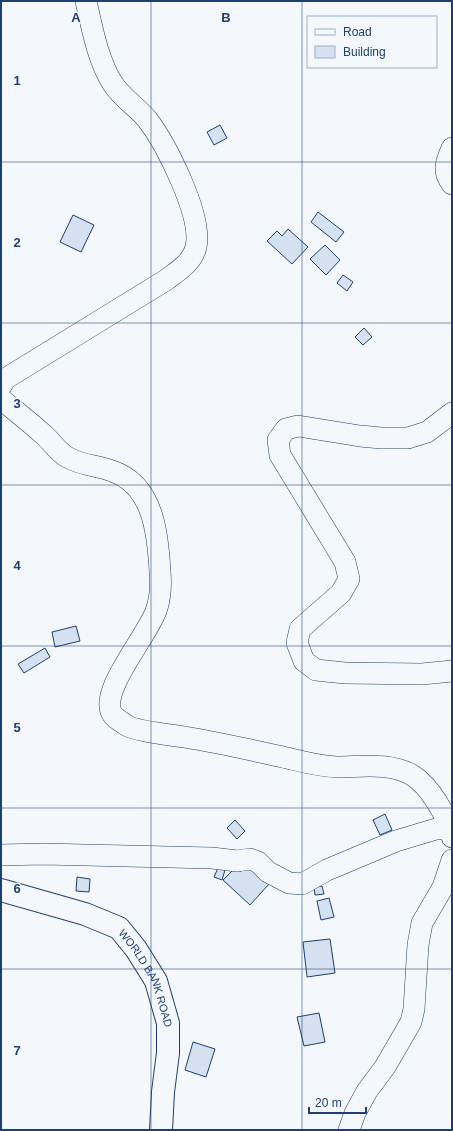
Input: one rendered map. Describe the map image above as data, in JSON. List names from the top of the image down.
{
  "streets": {
    "main road": ["WORLD BANK ROAD"]
  },
  "legend": ["Road", "Building"],
  "scale_bar": "20 m",
  "grid": {
    "columns": ["A", "B"],
    "rows": [
      "1",
      "2",
      "3",
      "4",
      "5",
      "6",
      "7"
    ]
  }
}
